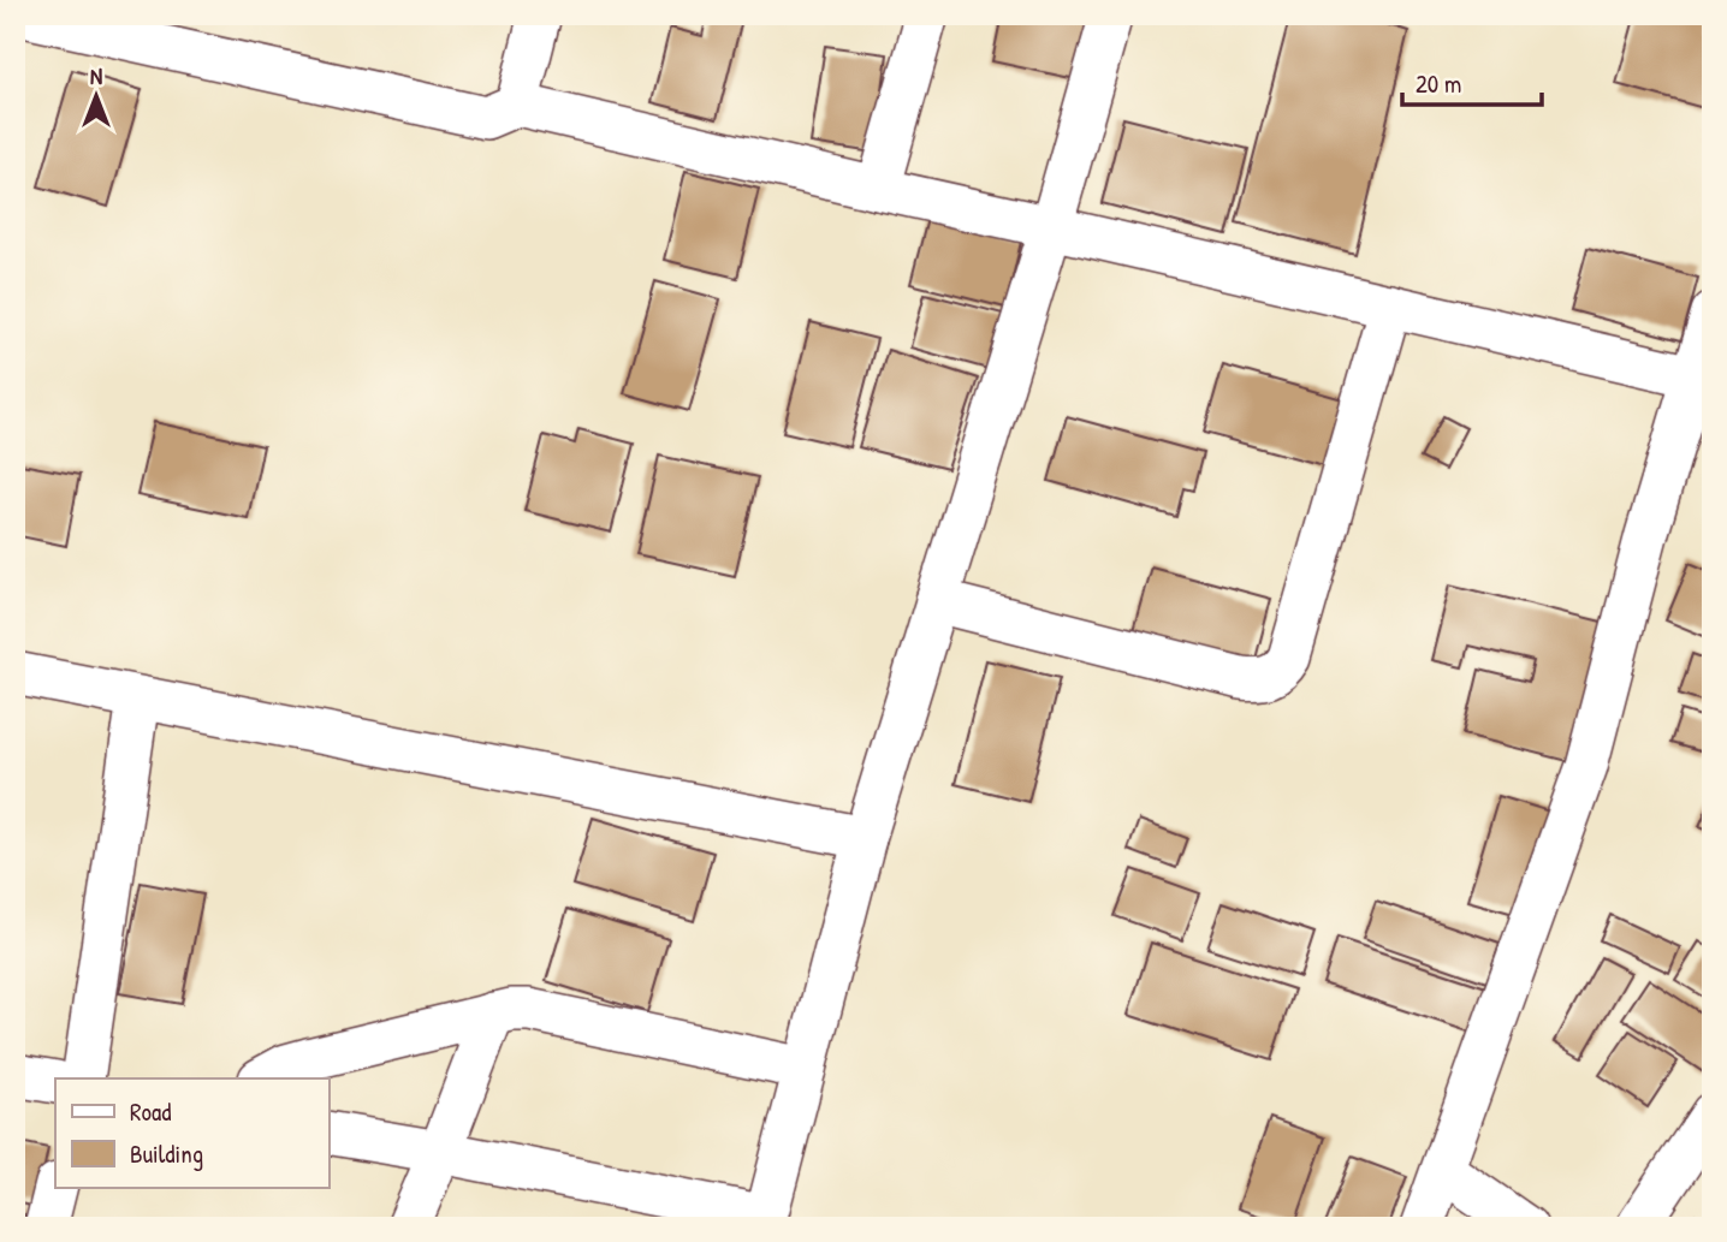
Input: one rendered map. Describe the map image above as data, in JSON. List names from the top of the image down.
{
  "legend": ["Road", "Building"],
  "scale_bar": "20 m",
  "north": "top"
}
